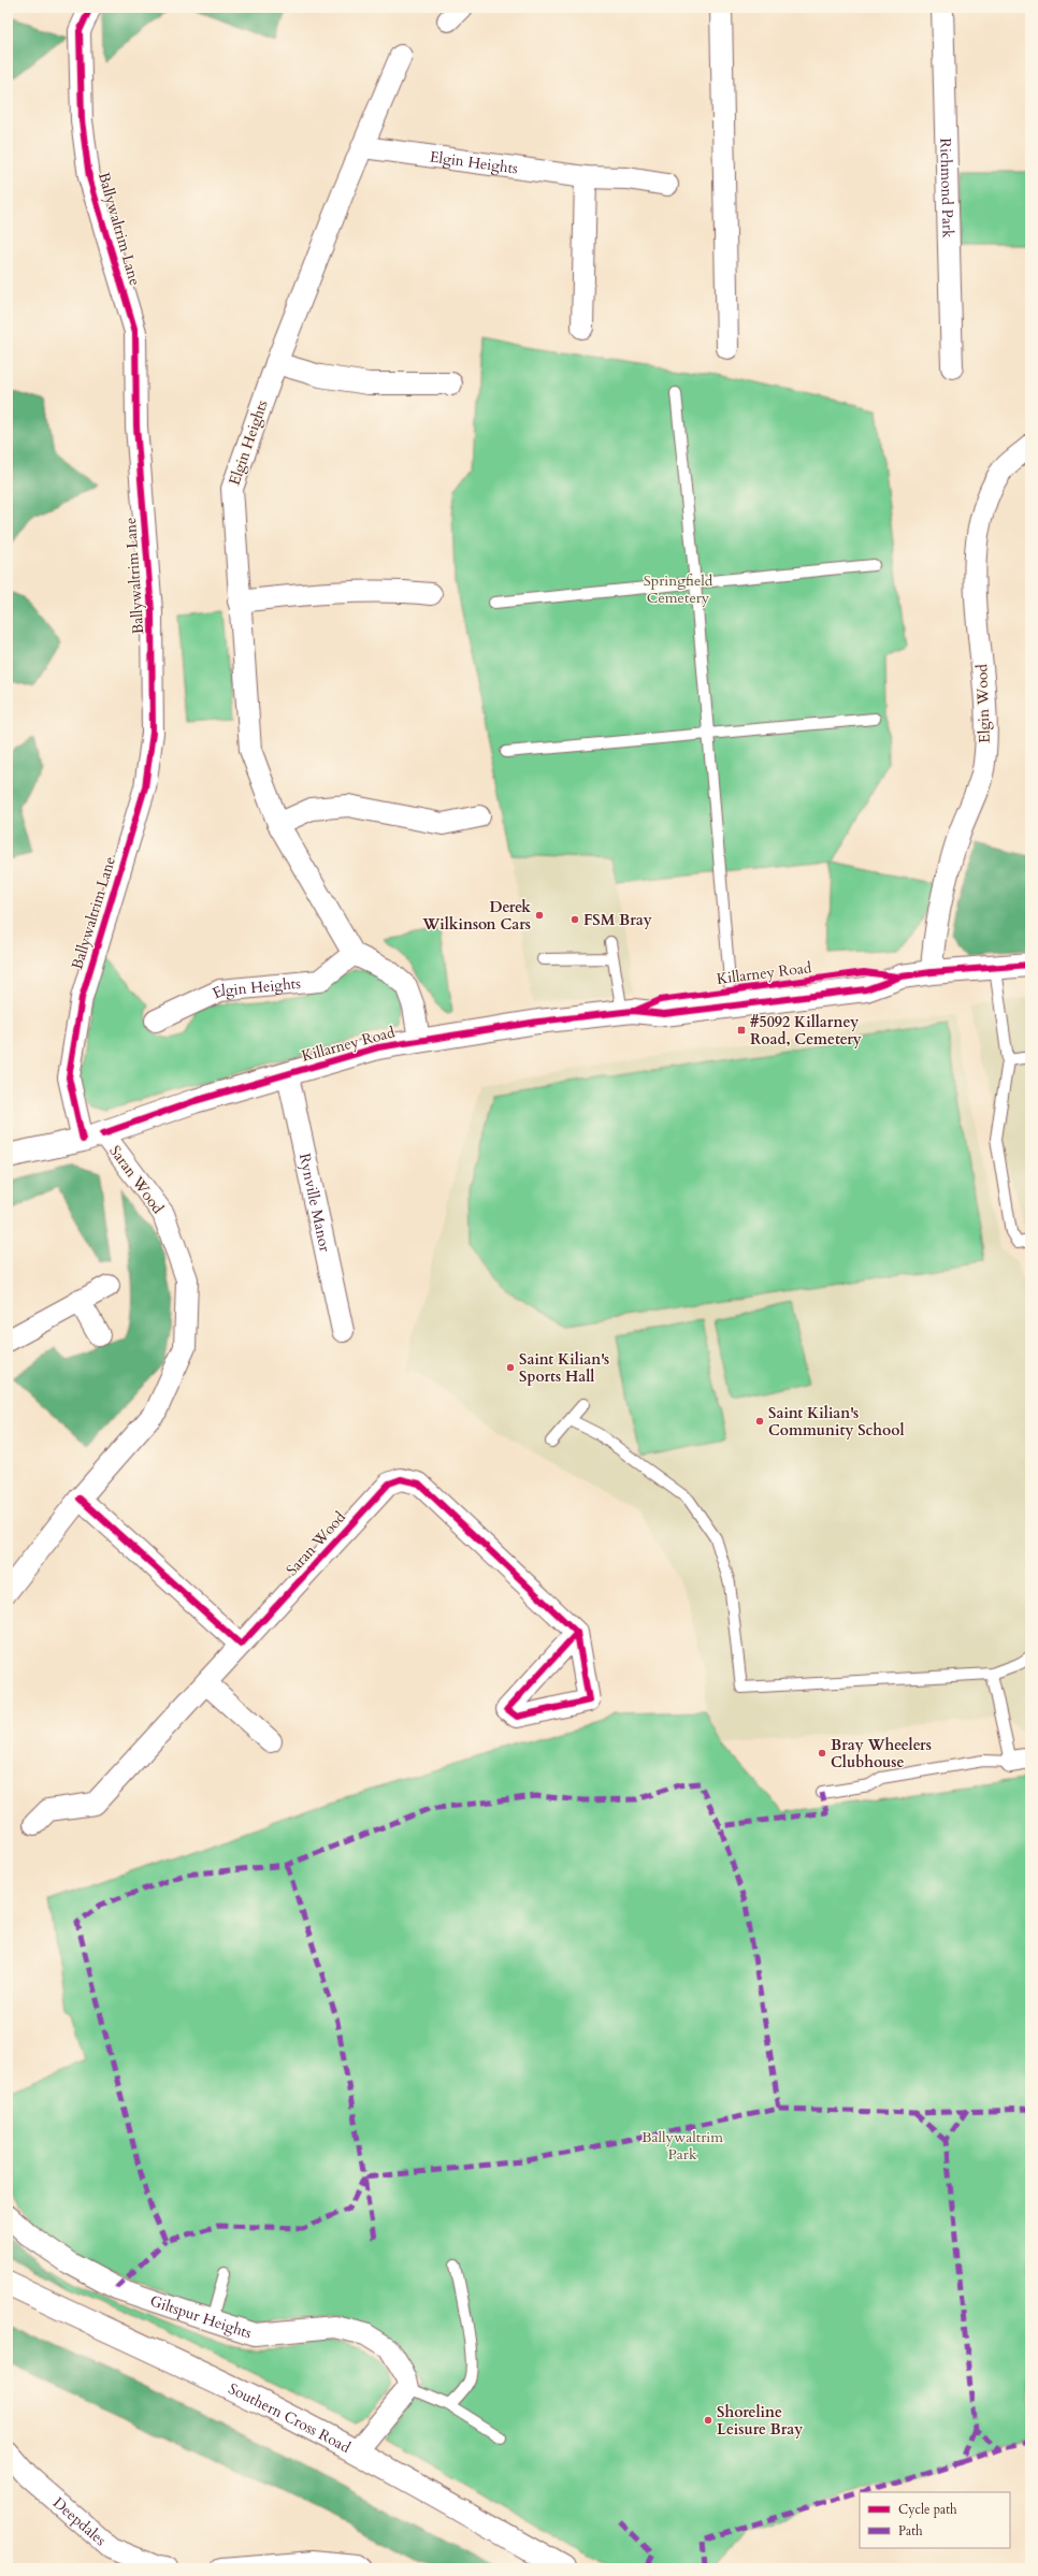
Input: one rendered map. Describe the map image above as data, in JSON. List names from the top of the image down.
{
  "streets": {
    "main road": ["Killarney Road", "Southern Cross Road"],
    "street": [
      "Elgin Heights",
      "Richmond Park",
      "Ballywaltrim Lane",
      "Elgin Wood",
      "Saran Wood",
      "Rynville Manor",
      "Giltspur Heights",
      "Deepdales"
    ]
  },
  "crossings": [
    ["Ballywaltrim Lane", "Killarney Road"],
    ["Ballywaltrim Lane", "Saran Wood"],
    ["Elgin Wood", "Killarney Road"],
    ["Killarney Road", "Saran Wood"],
    ["Killarney Road", "Rynville Manor"]
  ],
  "parks": ["Springfield Cemetery", "Ballywaltrim Park"],
  "places": {
    "other": [
      "Derek Wilkinson Cars",
      "FSM Bray",
      "Saint Kilian's Sports Hall",
      "Saint Kilian's Community School",
      "Bray Wheelers Clubhouse",
      "Shoreline Leisure Bray"
    ],
    "transit": ["#5092 Killarney Road, Cemetery"]
  },
  "legend": ["Cycle path", "Path"]
}
